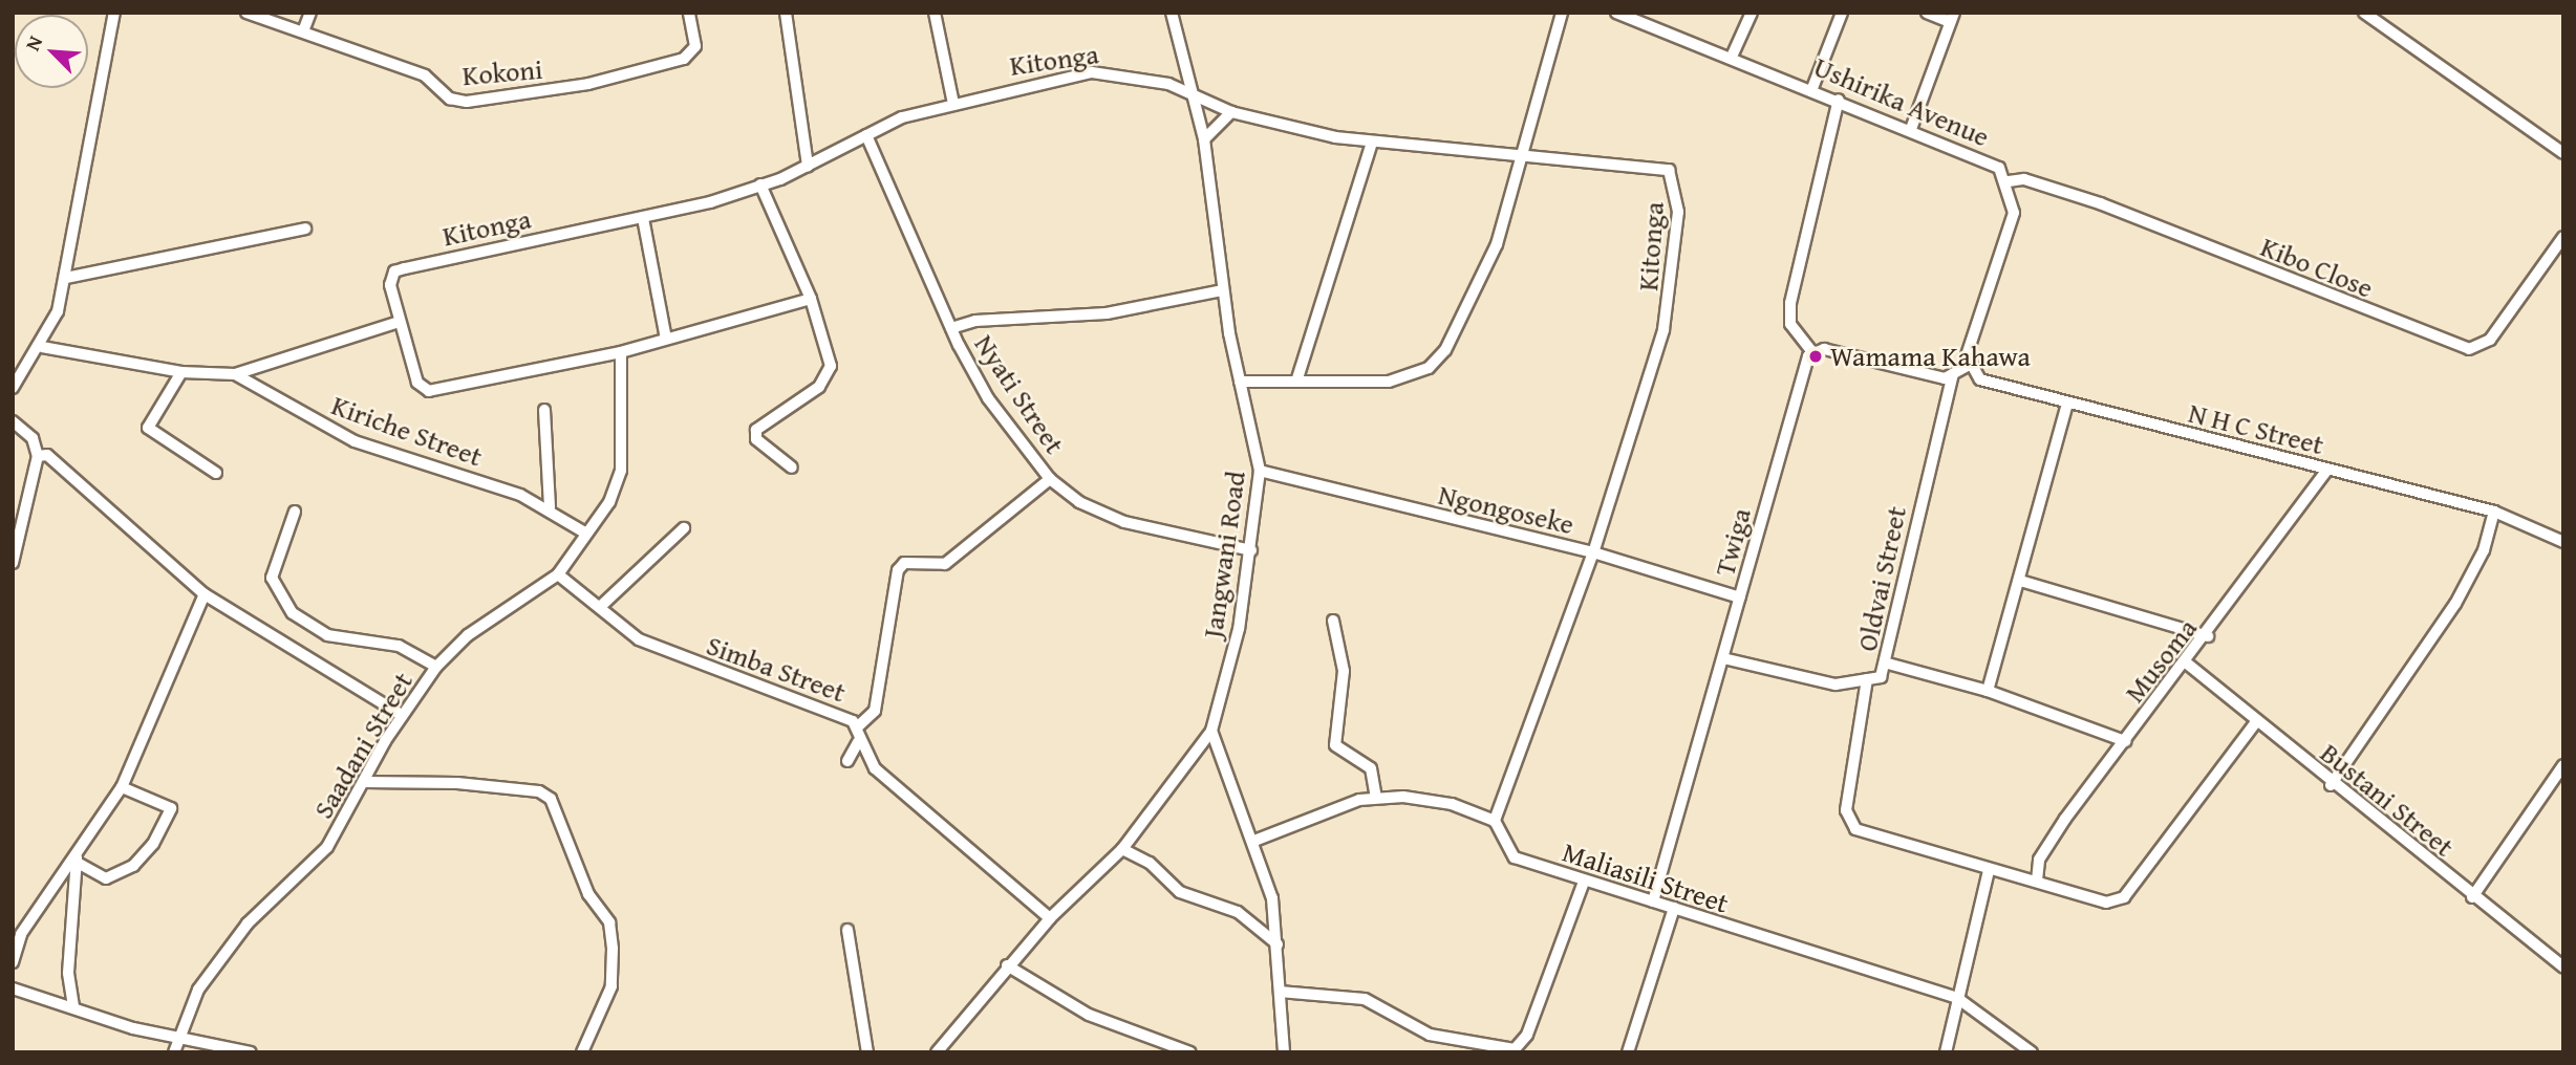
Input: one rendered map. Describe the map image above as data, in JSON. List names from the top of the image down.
{
  "streets": {
    "street": [
      "Kitonga",
      "Kokoni",
      "Ushirika Avenue",
      "Kibo Close",
      "Nyati Street",
      "N H C Street",
      "Kiriche Street",
      "Ngongoseke",
      "Twiga",
      "Jangwani Road",
      "Oldvai Street",
      "Musoma",
      "Simba Street",
      "Saadani Street",
      "Bustani Street",
      "Maliasili Street"
    ]
  },
  "crossings": [
    ["Kitonga", "Nyati Street"],
    ["Kitonga", "Ngongoseke"],
    ["Kitonga", "Jangwani Road"],
    ["Kitonga", "Saadani Street"],
    ["Kitonga", "Maliasili Street"],
    ["Ushirika Avenue", "Kibo Close"],
    ["Ushirika Avenue", "N H C Street"],
    ["Nyati Street", "Jangwani Road"],
    ["N H C Street", "Musoma"],
    ["Kiriche Street", "Saadani Street"],
    ["Ngongoseke", "Twiga"],
    ["Ngongoseke", "Jangwani Road"],
    ["Twiga", "Oldvai Street"],
    ["Twiga", "Maliasili Street"],
    ["Musoma", "Bustani Street"],
    ["Simba Street", "Saadani Street"]
  ],
  "places": ["Wamama Kahawa"],
  "north": "top left"
}
